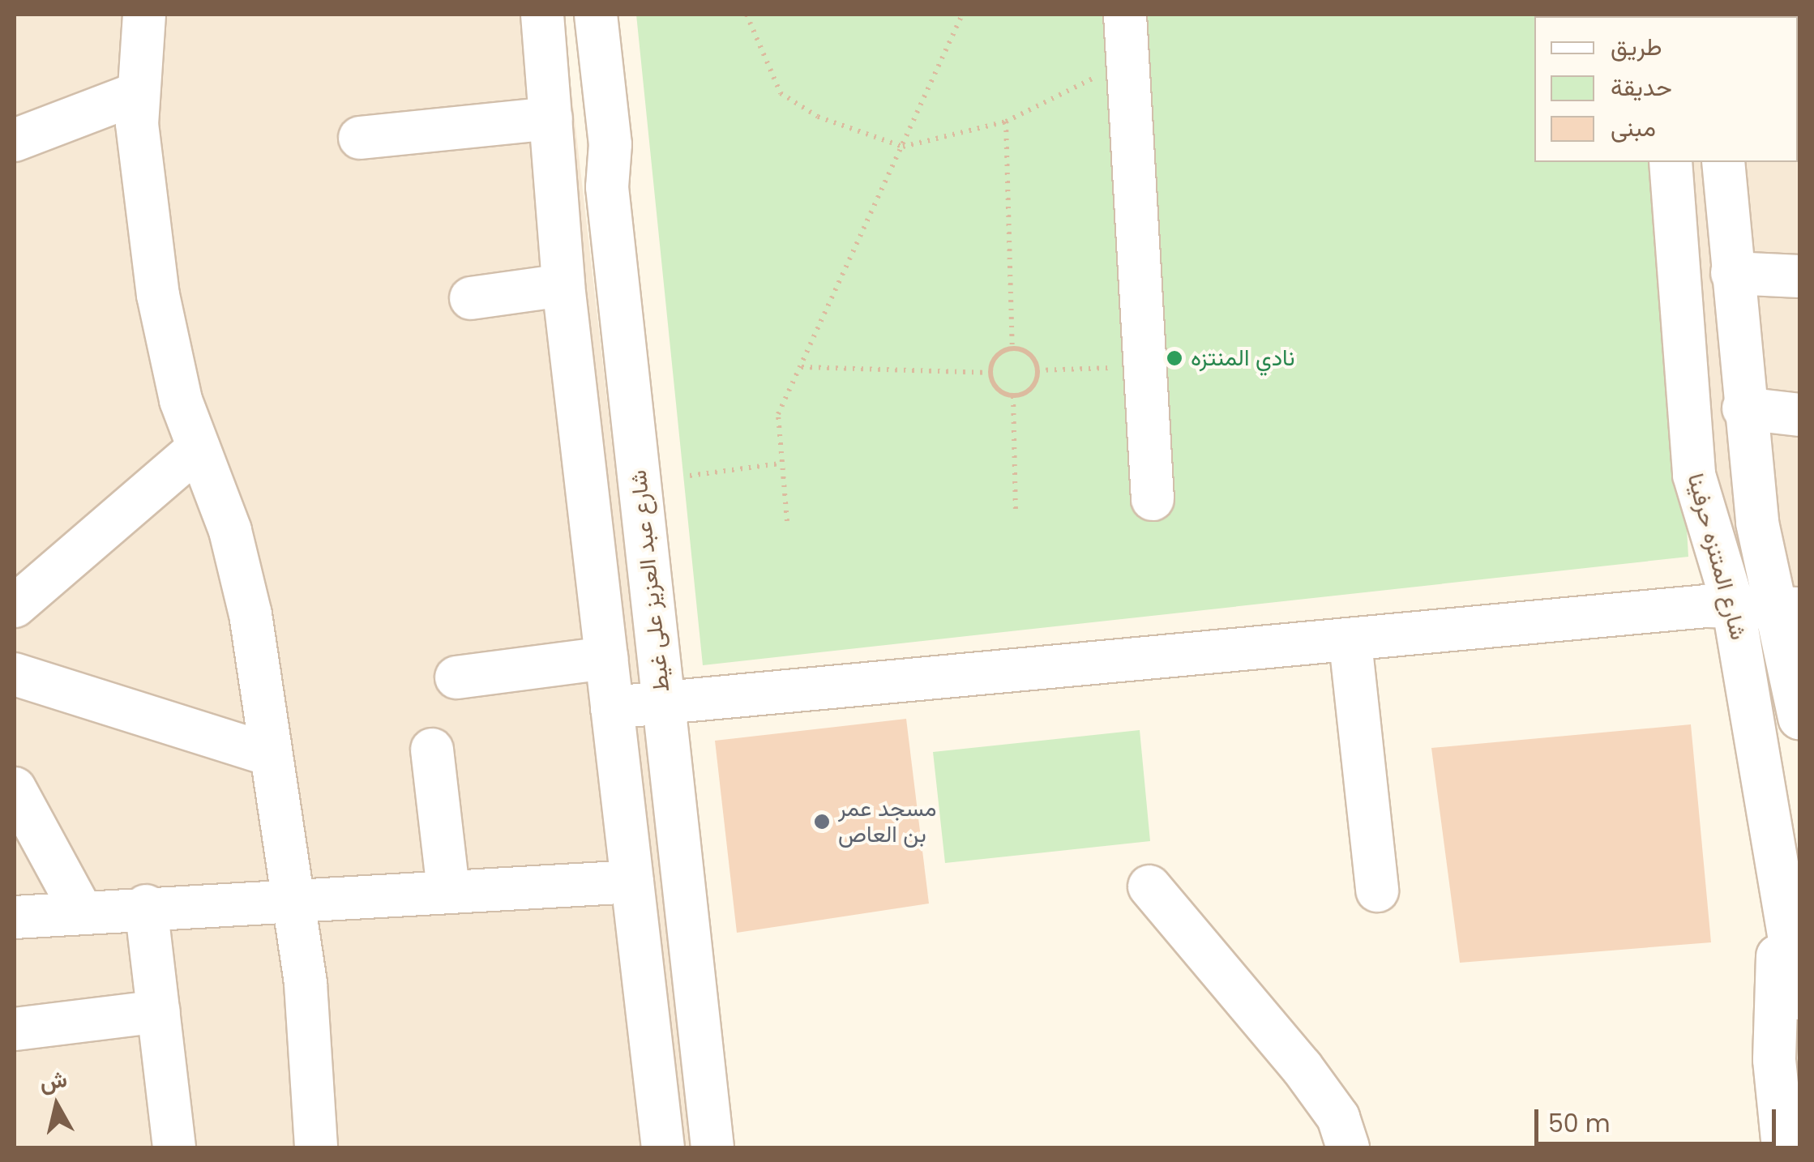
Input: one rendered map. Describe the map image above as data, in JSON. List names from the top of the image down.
{
  "streets": {
    "street": ["شارع المتنزه حرفينا", "شارع عبد العزيز على غيط"]
  },
  "places": ["نادي المنتزه", "مسجد عمر بن العاص"],
  "legend": ["طريق", "حديقة", "مبنى"],
  "scale_bar": "50 m",
  "north": "top"
}
